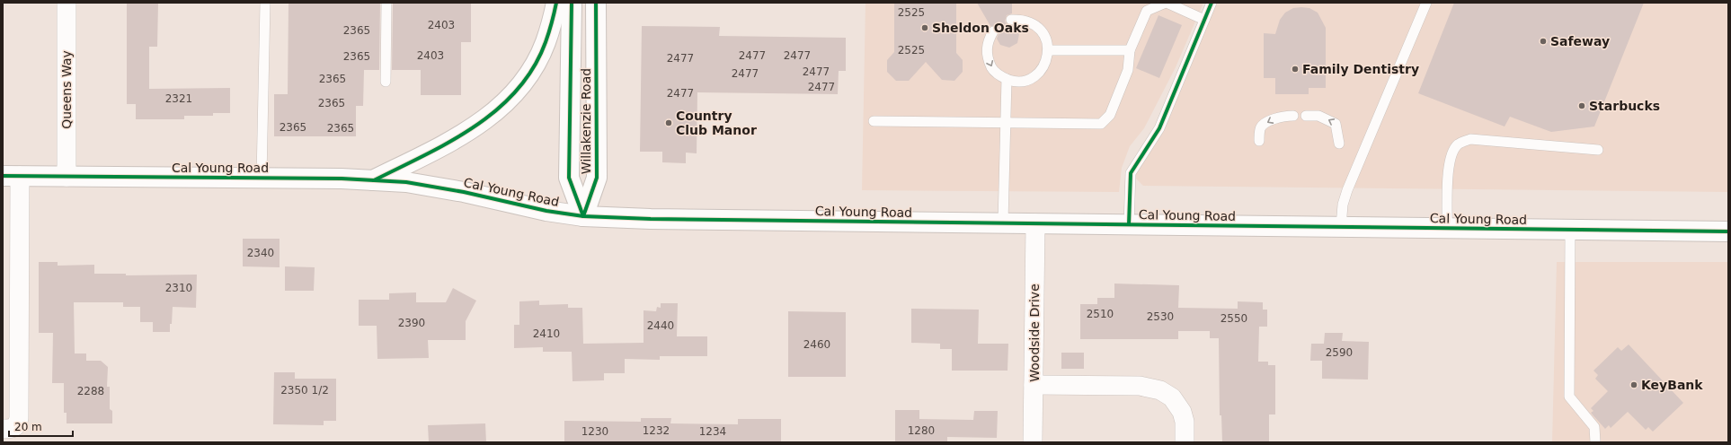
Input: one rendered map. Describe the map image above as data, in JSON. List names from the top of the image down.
{
  "streets": {
    "main road": ["Willakenzie Road", "Cal Young Road"],
    "street": ["Queens Way", "Woodside Drive"]
  },
  "crossings": [
    ["Queens Way", "Cal Young Road"],
    ["Willakenzie Road", "Cal Young Road"],
    ["Cal Young Road", "Woodside Drive"]
  ],
  "places": [
    "Sheldon Oaks",
    "Safeway",
    "Family Dentistry",
    "Starbucks",
    "Country Club Manor",
    "KeyBank"
  ],
  "house_numbers": [
    "2525",
    "2403",
    "2365",
    "2525",
    "2403",
    "2477",
    "2477",
    "2365",
    "2477",
    "2477",
    "2477",
    "2365",
    "2477",
    "2477",
    "2321",
    "2365",
    "2365",
    "2365",
    "2340",
    "2310",
    "2510",
    "2530",
    "2550",
    "2390",
    "2440",
    "2410",
    "2460",
    "2590",
    "2350 1/2",
    "2288",
    "1232",
    "1280",
    "1230",
    "1234"
  ],
  "scale_bar": "20 m"
}
